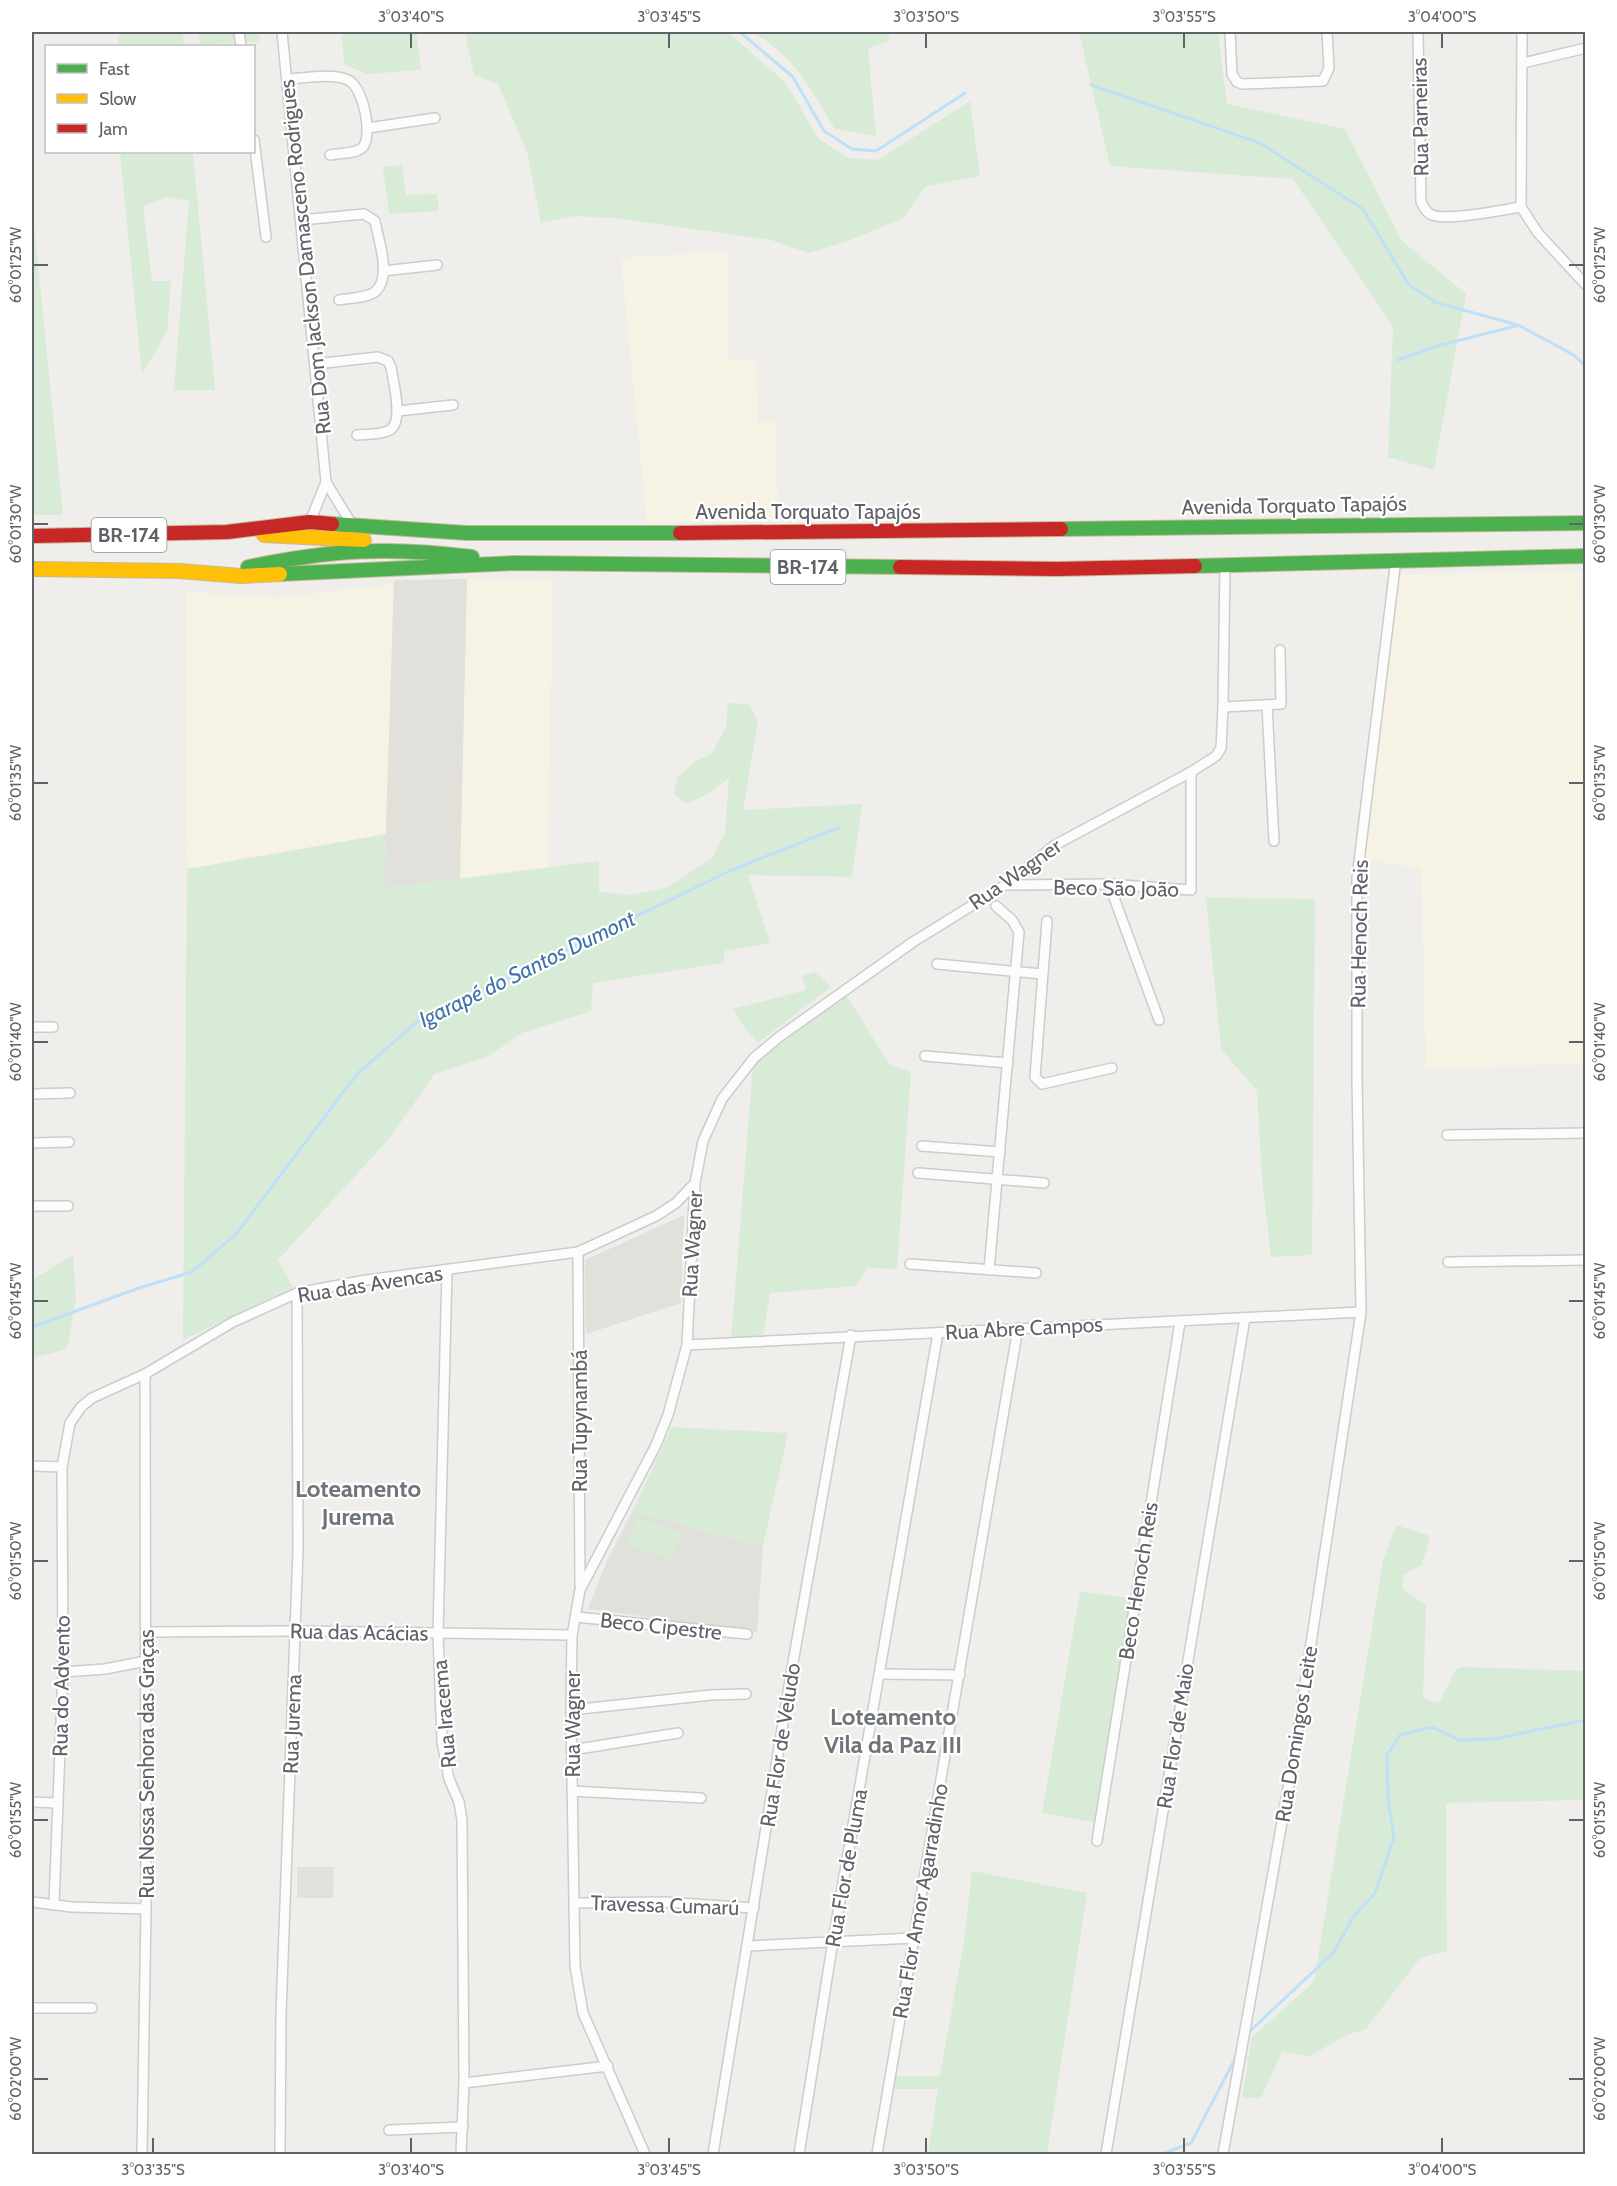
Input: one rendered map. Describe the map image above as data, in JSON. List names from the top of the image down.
{
  "streets": {
    "highway": ["Avenida Torquato Tapajós", "BR-174"],
    "street": [
      "Rua Parneiras",
      "Rua Dom Jackson Damasceno Rodrigues",
      "Rua Wagner",
      "Beco São João",
      "Rua Henoch Reis",
      "Rua das Avencas",
      "Rua Abre Campos",
      "Rua Tupynambá",
      "Beco Henoch Reis",
      "Beco Cipestre",
      "Rua das Acácias",
      "Rua do Advento",
      "Rua Iracema",
      "Rua Jurema",
      "Rua Domingos Leite",
      "Rua Flor de Maio",
      "Rua Flor de Veludo",
      "Rua Nossa Senhora das Graças",
      "Rua Flor de Pluma",
      "Rua Flor Amor Agarradinho",
      "Travessa Cumarú"
    ]
  },
  "crossings": [
    ["Rua Dom Jackson Damasceno Rodrigues", "Avenida Torquato Tapajós"],
    ["BR-174", "Rua Wagner"],
    ["BR-174", "Rua Henoch Reis"],
    ["Rua Wagner", "Beco São João"],
    ["Rua Wagner", "Rua das Avencas"],
    ["Rua Wagner", "Rua Abre Campos"],
    ["Rua Wagner", "Rua Tupynambá"],
    ["Rua Wagner", "Beco Cipestre"],
    ["Rua Wagner", "Rua das Acácias"],
    ["Rua Wagner", "Travessa Cumarú"],
    ["Rua Henoch Reis", "Rua Abre Campos"],
    ["Rua Henoch Reis", "Rua Domingos Leite"],
    ["Rua das Avencas", "Rua Tupynambá"],
    ["Rua das Avencas", "Rua do Advento"],
    ["Rua das Avencas", "Rua Iracema"],
    ["Rua das Avencas", "Rua Jurema"],
    ["Rua das Avencas", "Rua Nossa Senhora das Graças"],
    ["Rua Abre Campos", "Beco Henoch Reis"],
    ["Rua Abre Campos", "Rua Domingos Leite"],
    ["Rua Abre Campos", "Rua Flor de Maio"],
    ["Rua Abre Campos", "Rua Flor de Veludo"],
    ["Rua Abre Campos", "Rua Flor de Pluma"],
    ["Rua Abre Campos", "Rua Flor Amor Agarradinho"],
    ["Rua das Acácias", "Rua Iracema"],
    ["Rua das Acácias", "Rua Jurema"],
    ["Rua das Acácias", "Rua Nossa Senhora das Graças"],
    ["Rua Flor de Veludo", "Travessa Cumarú"]
  ],
  "districts": ["Loteamento Jurema", "Loteamento Vila da Paz III"],
  "water": ["Igarapé do Santos Dumont"],
  "legend": ["Fast", "Slow", "Jam"],
  "coordinates": [
    "3°03'40\"S",
    "3°03'45\"S",
    "3°03'50\"S",
    "3°03'55\"S",
    "3°04'00\"S",
    "60°01'25\"W",
    "60°01'30\"W",
    "60°01'35\"W",
    "60°01'40\"W",
    "60°01'45\"W",
    "60°01'50\"W",
    "60°01'55\"W",
    "60°02'00\"W",
    "3°03'35\"S"
  ]
}
